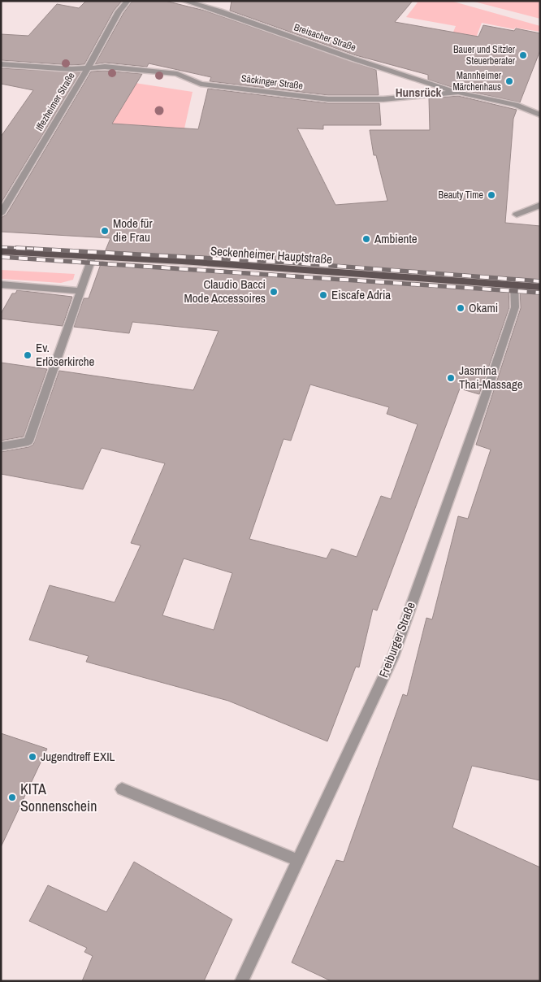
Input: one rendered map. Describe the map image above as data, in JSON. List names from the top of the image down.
{
  "streets": {
    "main road": ["Seckenheimer Hauptstraße"],
    "street": [
      "Breisacher Straße",
      "Säckinger Straße",
      "Iffezheimer Straße",
      "Freiburger Straße"
    ]
  },
  "crossings": [
    ["Breisacher Straße", "Säckinger Straße"],
    ["Säckinger Straße", "Iffezheimer Straße"],
    ["Seckenheimer Hauptstraße", "Freiburger Straße"]
  ],
  "districts": ["Hunsrück"],
  "places": [
    "Bauer und Sitzler Steuerberater",
    "Mannheimer Märchenhaus",
    "Beauty Time",
    "Mode für die Frau",
    "Ambiente",
    "Claudio Bacci Mode Accessoires",
    "Eiscafe Adria",
    "Okami",
    "Ev. Erlöserkirche",
    "Jasmina Thai-Massage",
    "Jugendtreff EXIL",
    "KITA Sonnenschein"
  ]
}
